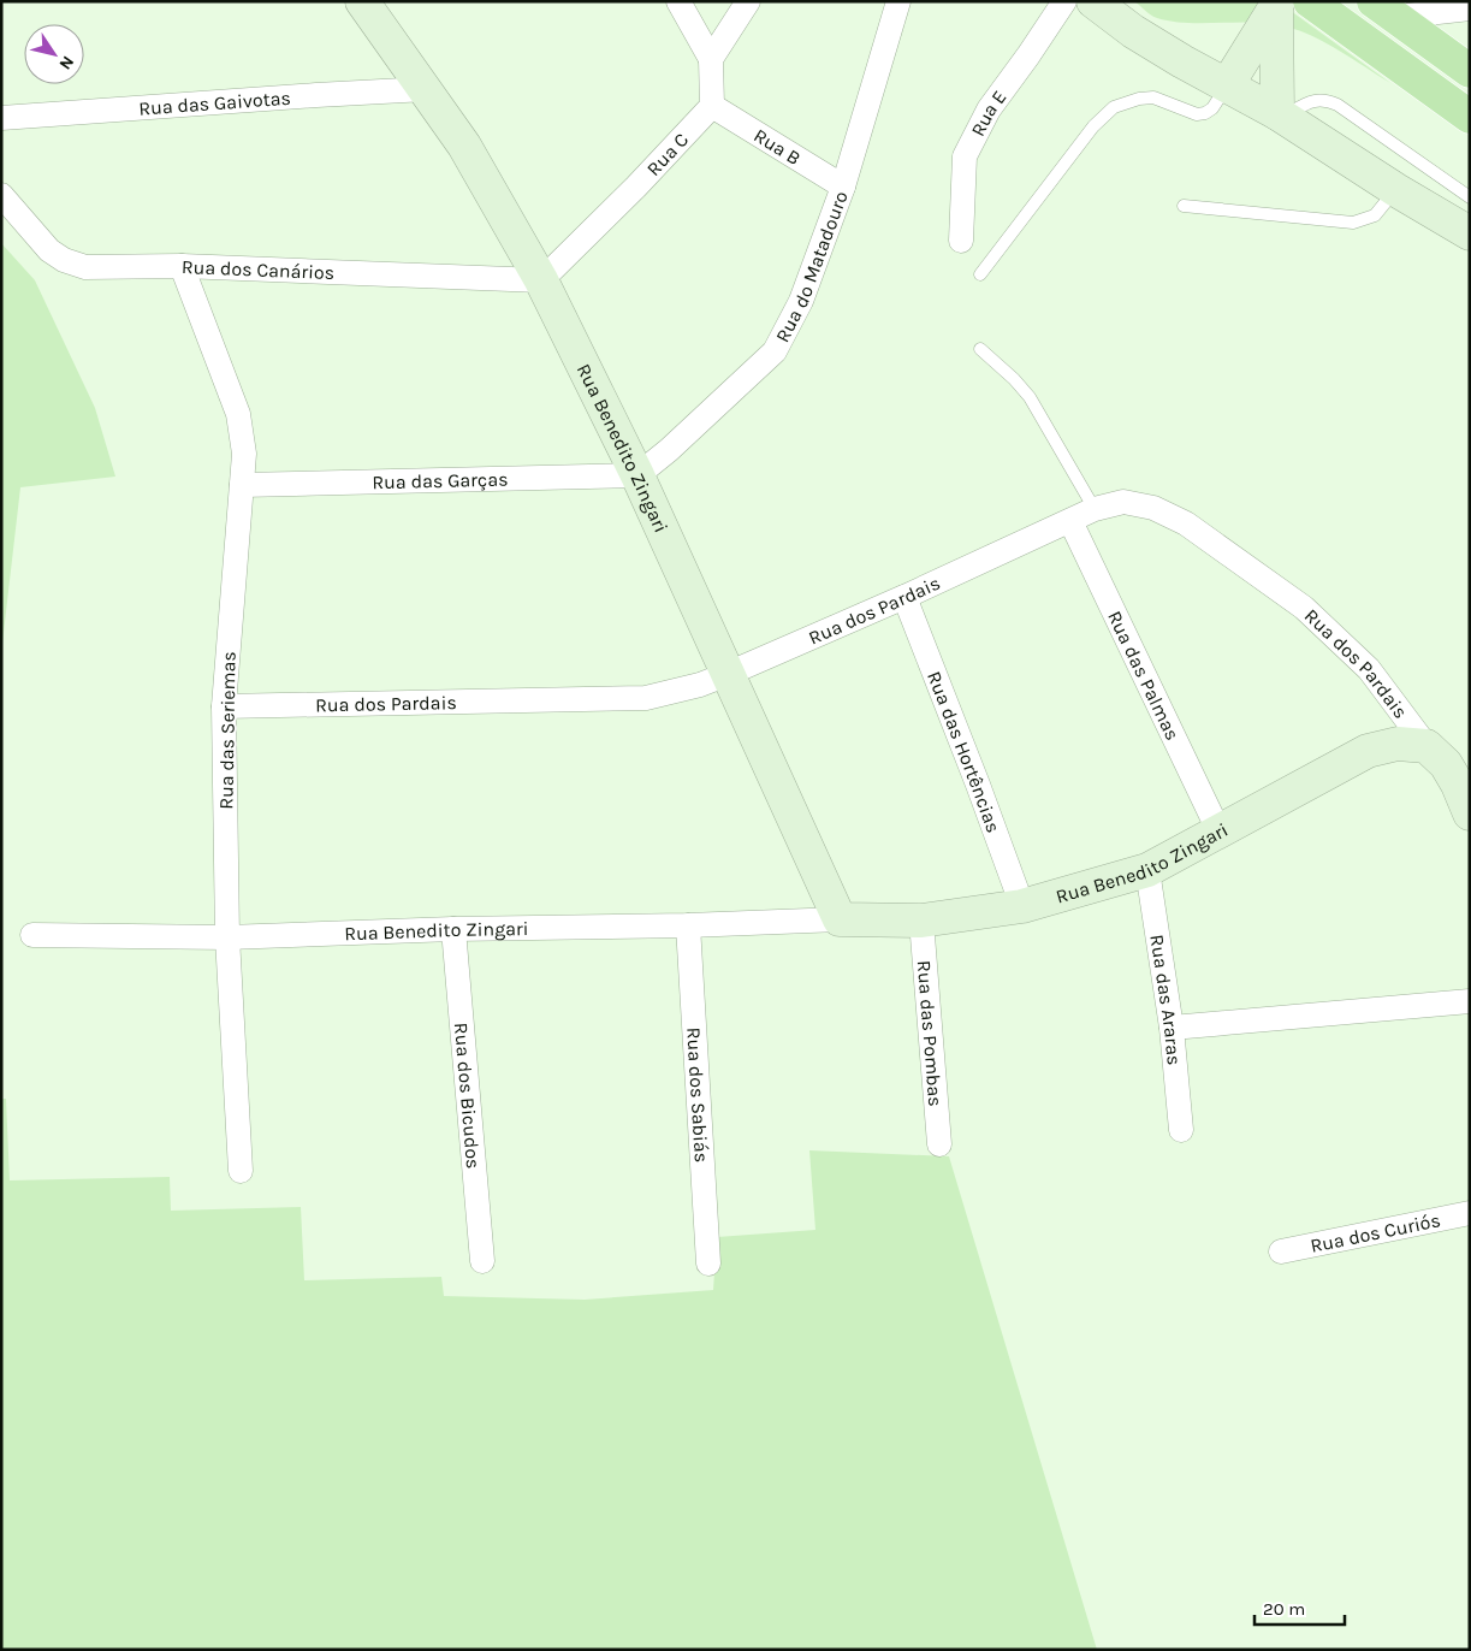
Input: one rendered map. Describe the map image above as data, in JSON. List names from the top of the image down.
{
  "streets": {
    "street": [
      "Rua das Gaivotas",
      "Rua E",
      "Rua B",
      "Rua C",
      "Rua do Matadouro",
      "Rua dos Canários",
      "Rua Benedito Zingari",
      "Rua das Garças",
      "Rua dos Pardais",
      "Rua das Palmas",
      "Rua das Seriemas",
      "Rua das Hortências",
      "Rua das Araras",
      "Rua das Pombas",
      "Rua dos Bicudos",
      "Rua dos Sabiás",
      "Rua dos Curiós"
    ]
  },
  "crossings": [
    ["Rua das Gaivotas", "Rua Benedito Zingari"],
    ["Rua B", "Rua C"],
    ["Rua B", "Rua do Matadouro"],
    ["Rua C", "Rua dos Canários"],
    ["Rua C", "Rua Benedito Zingari"],
    ["Rua do Matadouro", "Rua Benedito Zingari"],
    ["Rua do Matadouro", "Rua das Garças"],
    ["Rua dos Canários", "Rua Benedito Zingari"],
    ["Rua dos Canários", "Rua das Seriemas"],
    ["Rua Benedito Zingari", "Rua das Garças"],
    ["Rua Benedito Zingari", "Rua dos Pardais"],
    ["Rua Benedito Zingari", "Rua das Palmas"],
    ["Rua Benedito Zingari", "Rua das Seriemas"],
    ["Rua Benedito Zingari", "Rua das Hortências"],
    ["Rua Benedito Zingari", "Rua das Araras"],
    ["Rua Benedito Zingari", "Rua das Pombas"],
    ["Rua Benedito Zingari", "Rua dos Bicudos"],
    ["Rua Benedito Zingari", "Rua dos Sabiás"],
    ["Rua das Garças", "Rua das Seriemas"],
    ["Rua dos Pardais", "Rua das Palmas"],
    ["Rua dos Pardais", "Rua das Seriemas"],
    ["Rua dos Pardais", "Rua das Hortências"]
  ],
  "scale_bar": "20 m",
  "north": "bottom right"
}
